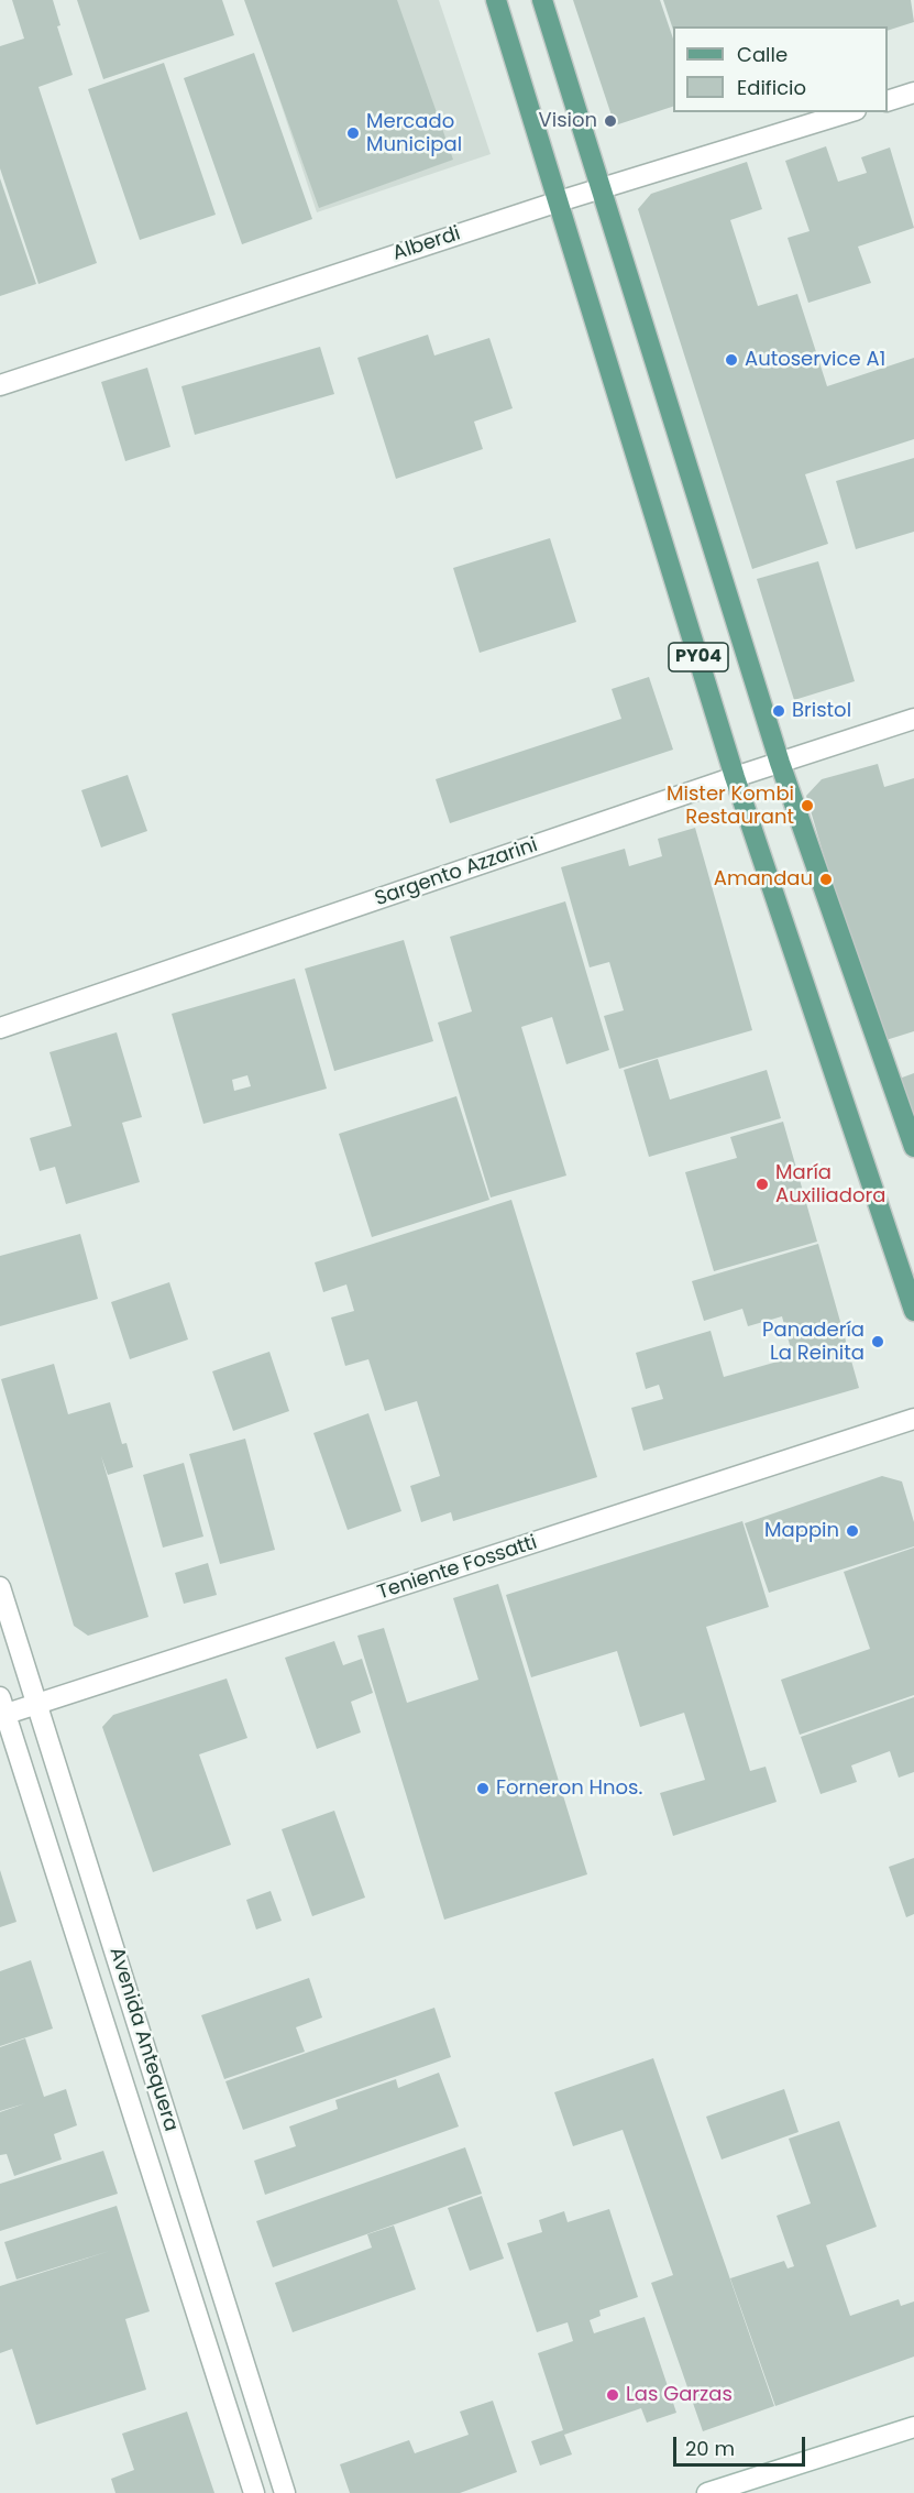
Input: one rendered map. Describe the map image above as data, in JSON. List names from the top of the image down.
{
  "streets": {
    "main road": ["PY04"],
    "street": [
      "Alberdi",
      "Sargento Azzarini",
      "Teniente Fossatti",
      "Avenida Antequera"
    ]
  },
  "crossings": [
    ["Alberdi", "PY04"],
    ["PY04", "Sargento Azzarini"],
    ["Teniente Fossatti", "Avenida Antequera"]
  ],
  "places": [
    "Vision",
    "Mercado Municipal",
    "Autoservice A1",
    "Bristol",
    "Mister Kombi Restaurant",
    "Amandau",
    "María Auxiliadora",
    "Panadería La Reinita",
    "Mappin",
    "Forneron Hnos.",
    "Las Garzas"
  ],
  "legend": ["Calle", "Edificio"],
  "scale_bar": "20 m"
}
